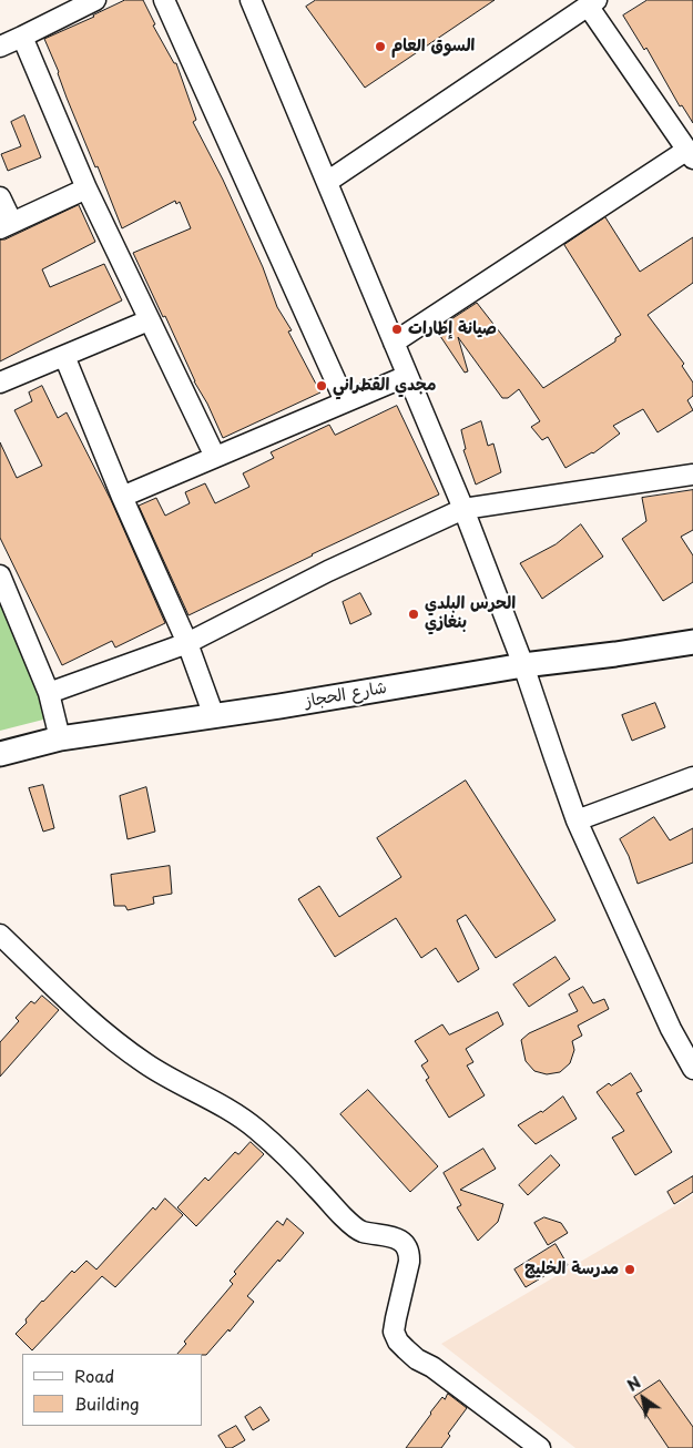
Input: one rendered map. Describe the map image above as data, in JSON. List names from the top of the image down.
{
  "streets": {
    "main road": ["شارع الحجاز"]
  },
  "places": [
    "السوق العام",
    "صيانة إطارات",
    "مجدي القطراني",
    "الحرس البلدي بنغازي",
    "مدرسة الخليج"
  ],
  "legend": ["Road", "Building"],
  "north": "top left"
}
